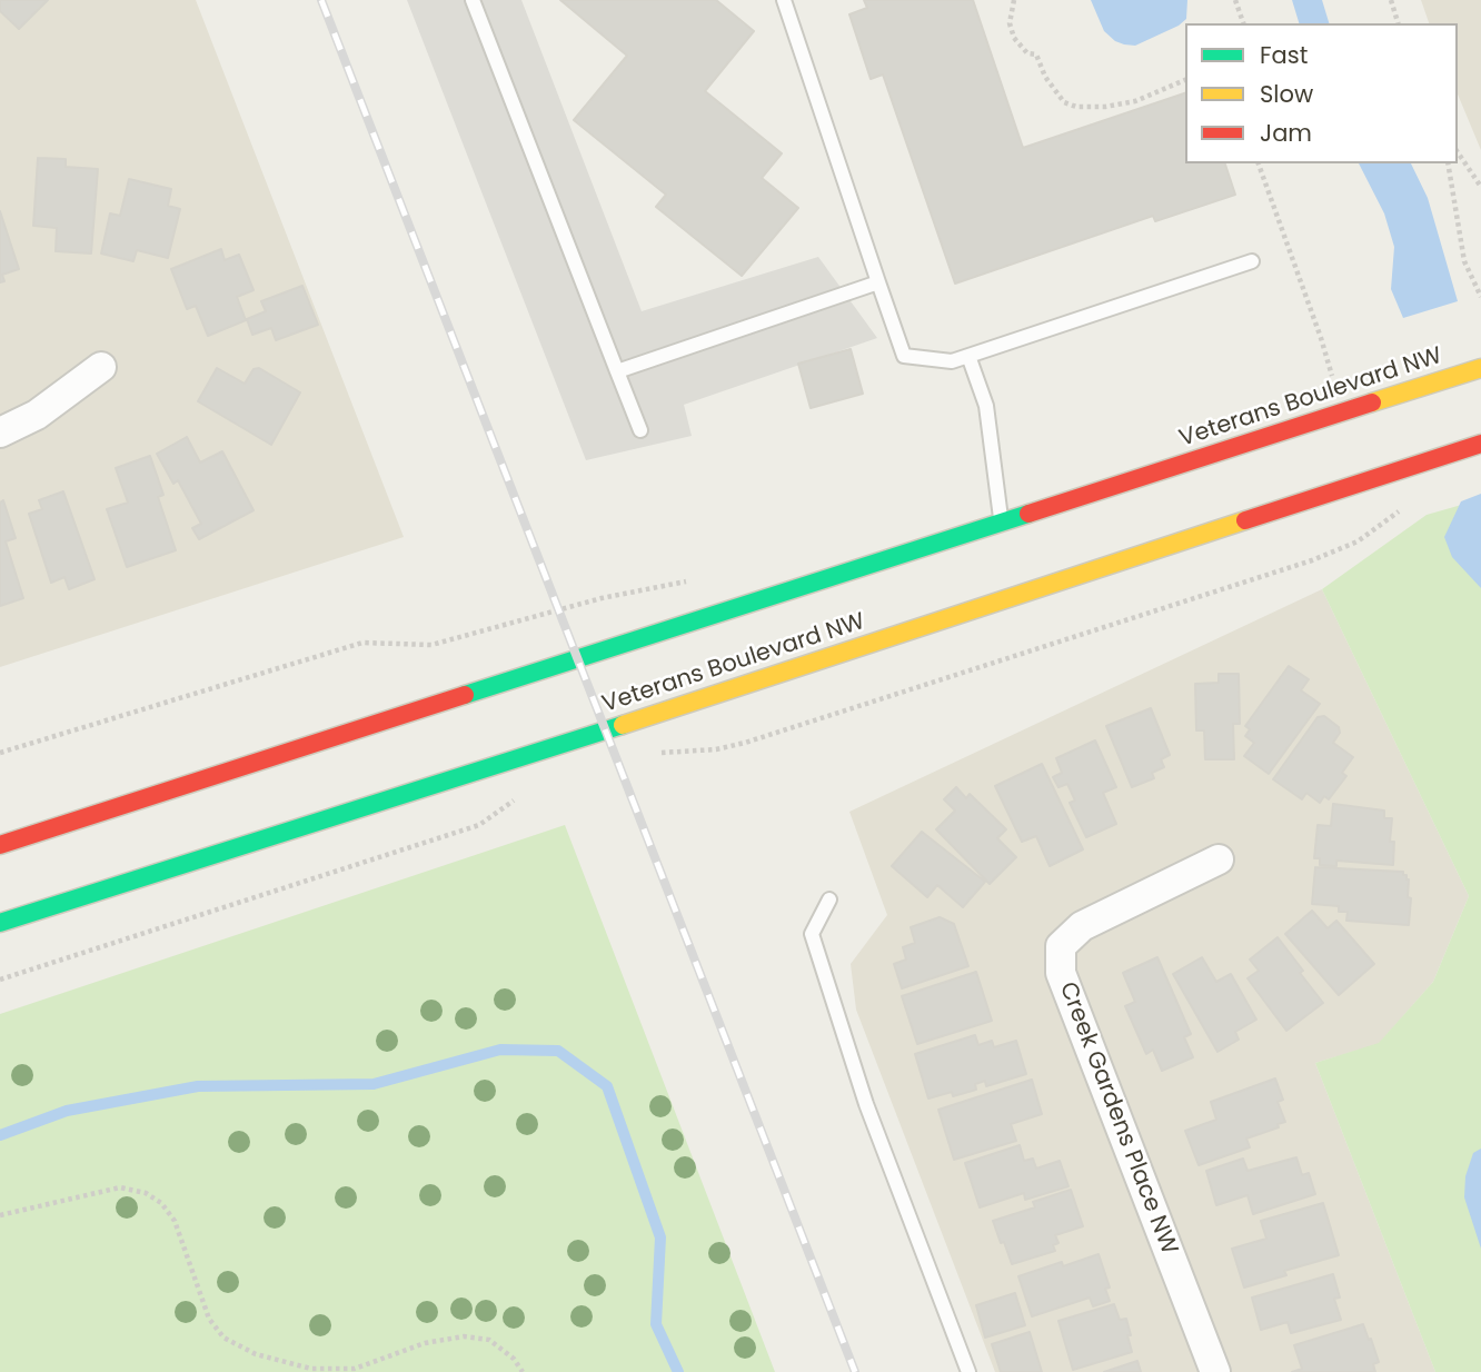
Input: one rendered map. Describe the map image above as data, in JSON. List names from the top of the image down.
{
  "streets": {
    "main road": ["Veterans Boulevard NW"],
    "street": ["Creek Gardens Place NW"]
  },
  "legend": ["Fast", "Slow", "Jam"]
}
